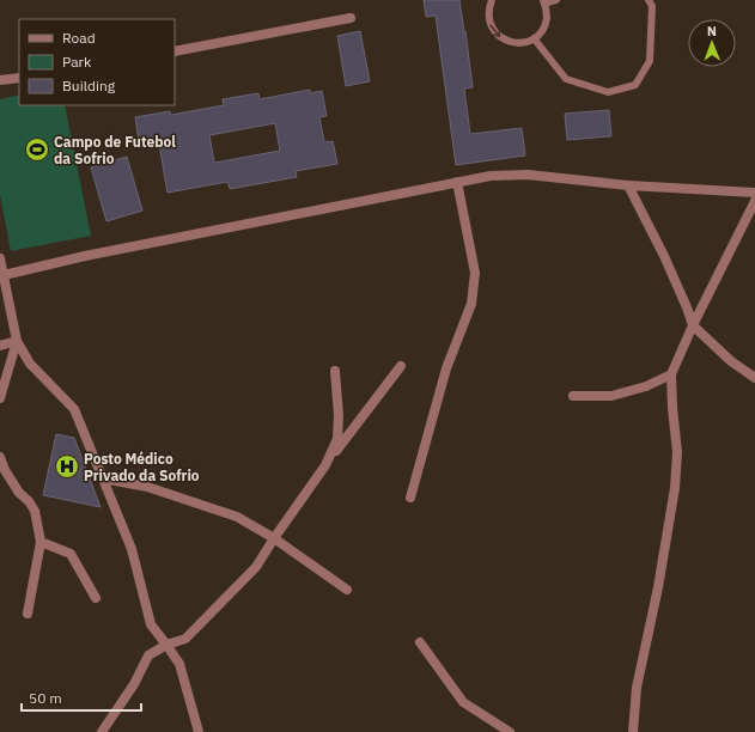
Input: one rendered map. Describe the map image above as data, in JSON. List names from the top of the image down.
{
  "places": {
    "sports": ["Campo de Futebol da Sofrio"],
    "hospital": ["Posto Médico Privado da Sofrio"]
  },
  "legend": ["Road", "Park", "Building"],
  "scale_bar": "50 m",
  "north": "top"
}
